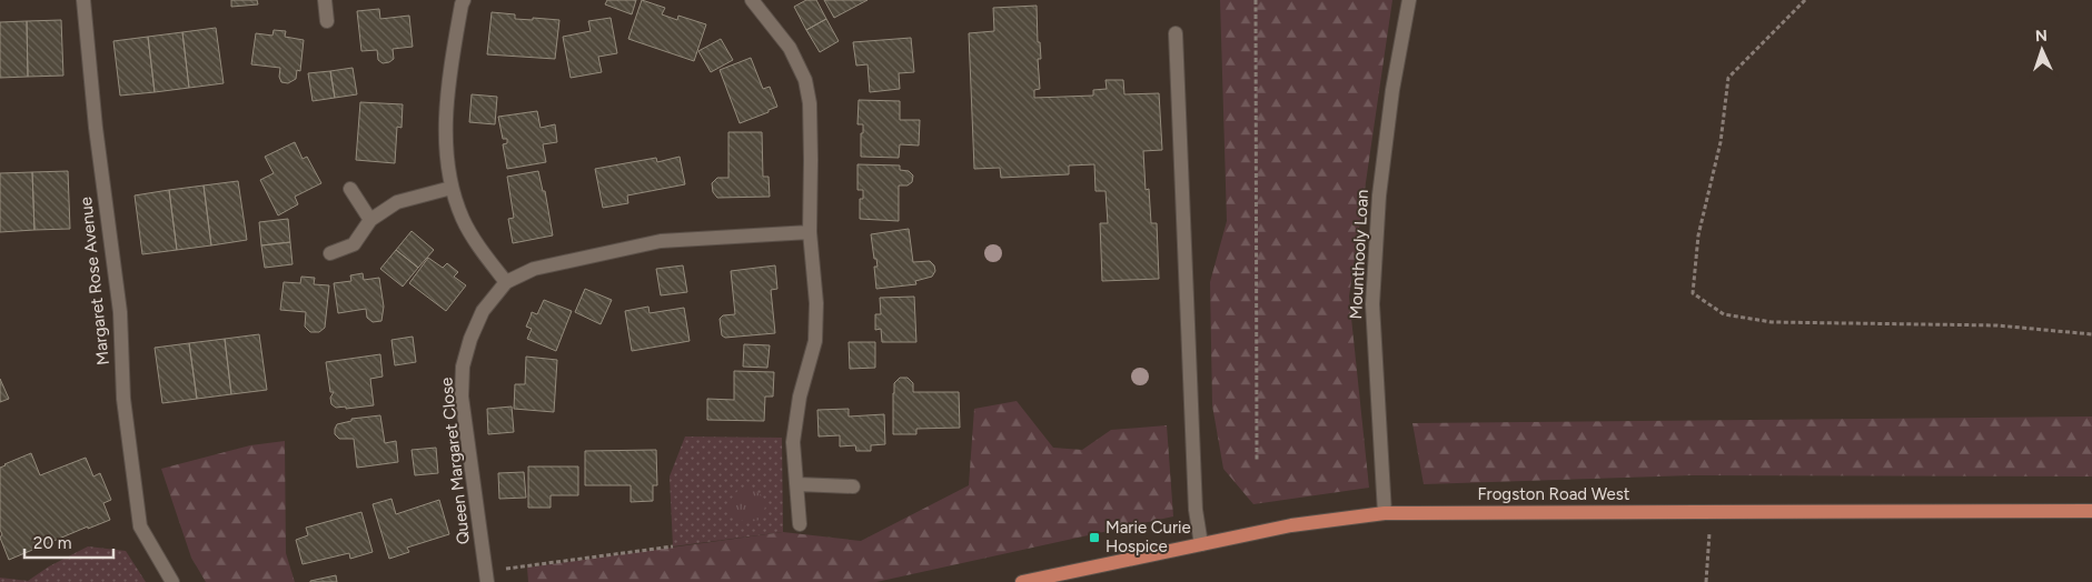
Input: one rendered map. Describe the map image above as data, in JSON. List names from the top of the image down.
{
  "streets": {
    "main road": ["Frogston Road West"],
    "street": ["Mounthooly Loan", "Margaret Rose Avenue", "Queen Margaret Close"]
  },
  "crossings": [
    ["Mounthooly Loan", "Frogston Road West"]
  ],
  "places": {
    "transit": ["Marie Curie Hospice"]
  },
  "scale_bar": "20 m",
  "north": "top"
}
